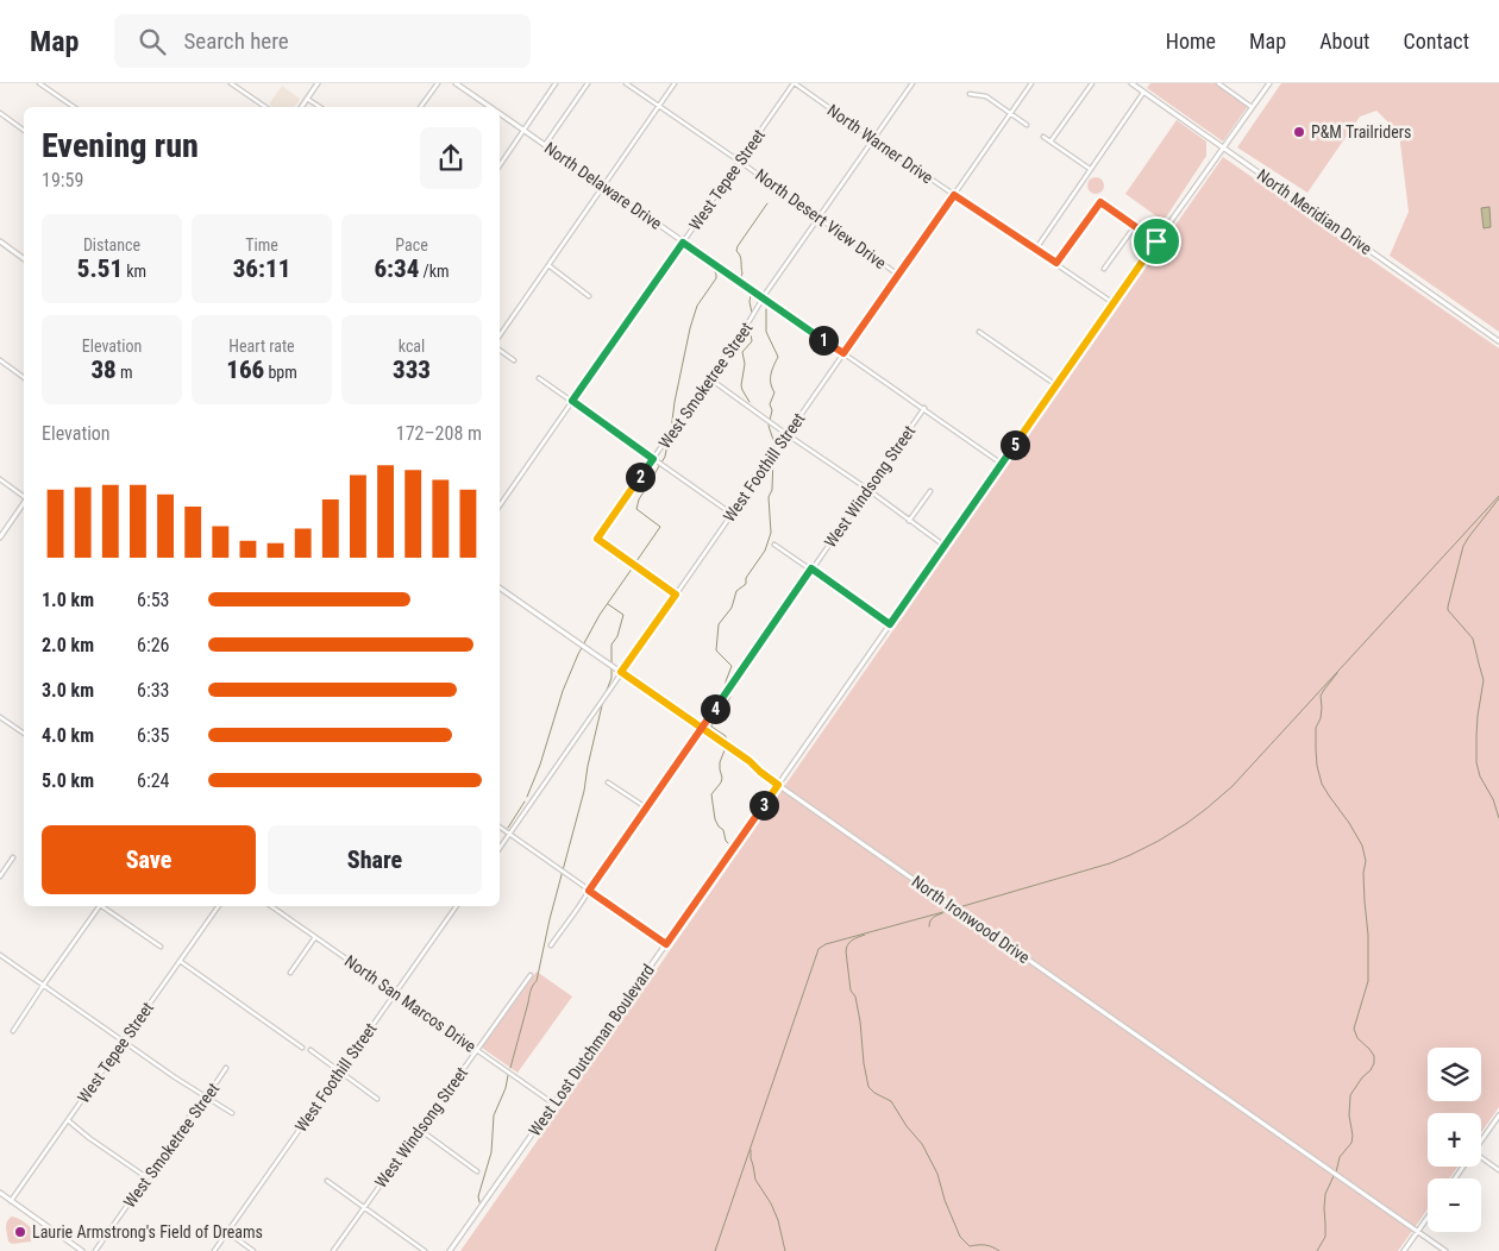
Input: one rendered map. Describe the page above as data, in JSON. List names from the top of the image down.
{
  "streets": {
    "street": [
      "North Warner Drive",
      "West Tepee Street",
      "North Delaware Drive",
      "North Meridian Drive",
      "North Desert View Drive",
      "West Smoketree Street",
      "West Foothill Street",
      "West Windsong Street",
      "North Ironwood Drive",
      "North San Marcos Drive",
      "West Lost Dutchman Boulevard"
    ]
  },
  "crossings": [
    ["North Warner Drive", "West Tepee Street"],
    ["North Warner Drive", "West Smoketree Street"],
    ["North Warner Drive", "West Foothill Street"],
    ["North Warner Drive", "West Lost Dutchman Boulevard"],
    ["West Tepee Street", "North Delaware Drive"],
    ["West Tepee Street", "North Desert View Drive"],
    ["North Delaware Drive", "West Smoketree Street"],
    ["North Delaware Drive", "West Foothill Street"],
    ["North Delaware Drive", "West Windsong Street"],
    ["North Delaware Drive", "West Lost Dutchman Boulevard"],
    ["North Meridian Drive", "West Lost Dutchman Boulevard"],
    ["North Desert View Drive", "West Smoketree Street"],
    ["North Desert View Drive", "West Foothill Street"],
    ["West Smoketree Street", "West Foothill Street"],
    ["West Foothill Street", "North Ironwood Drive"],
    ["West Foothill Street", "North San Marcos Drive"],
    ["West Windsong Street", "North Ironwood Drive"],
    ["West Windsong Street", "North San Marcos Drive"],
    ["North Ironwood Drive", "West Lost Dutchman Boulevard"],
    ["North San Marcos Drive", "West Lost Dutchman Boulevard"]
  ],
  "places": ["P&M Trailriders", "Laurie Armstrong's Field of Dreams"],
  "page": {
    "header": "Map",
    "search": "Search here",
    "nav": [
      "Home",
      "Map",
      "About",
      "Contact"
    ],
    "heading": ["Evening run", "19:59"],
    "stats": [
      ["Distance", "5.51 km"],
      ["Time", "36:11"],
      ["Pace", "6:34 /km"],
      ["Elevation", "38 m"],
      ["Heart rate", "166 bpm"],
      ["kcal", "333"]
    ],
    "pins": [
      "1",
      "5",
      "2",
      "4",
      "3"
    ],
    "chart": ["Elevation", "172–208 m"],
    "list": [
      {
        "name": "1.0 km",
        "note": "6:53"
      },
      {
        "name": "2.0 km",
        "note": "6:26"
      },
      {
        "name": "3.0 km",
        "note": "6:33"
      },
      {
        "name": "4.0 km",
        "note": "6:35"
      },
      {
        "name": "5.0 km",
        "note": "6:24"
      }
    ],
    "buttons": ["Save", "Share"],
    "map_buttons": ["+", "−"]
  }
}
